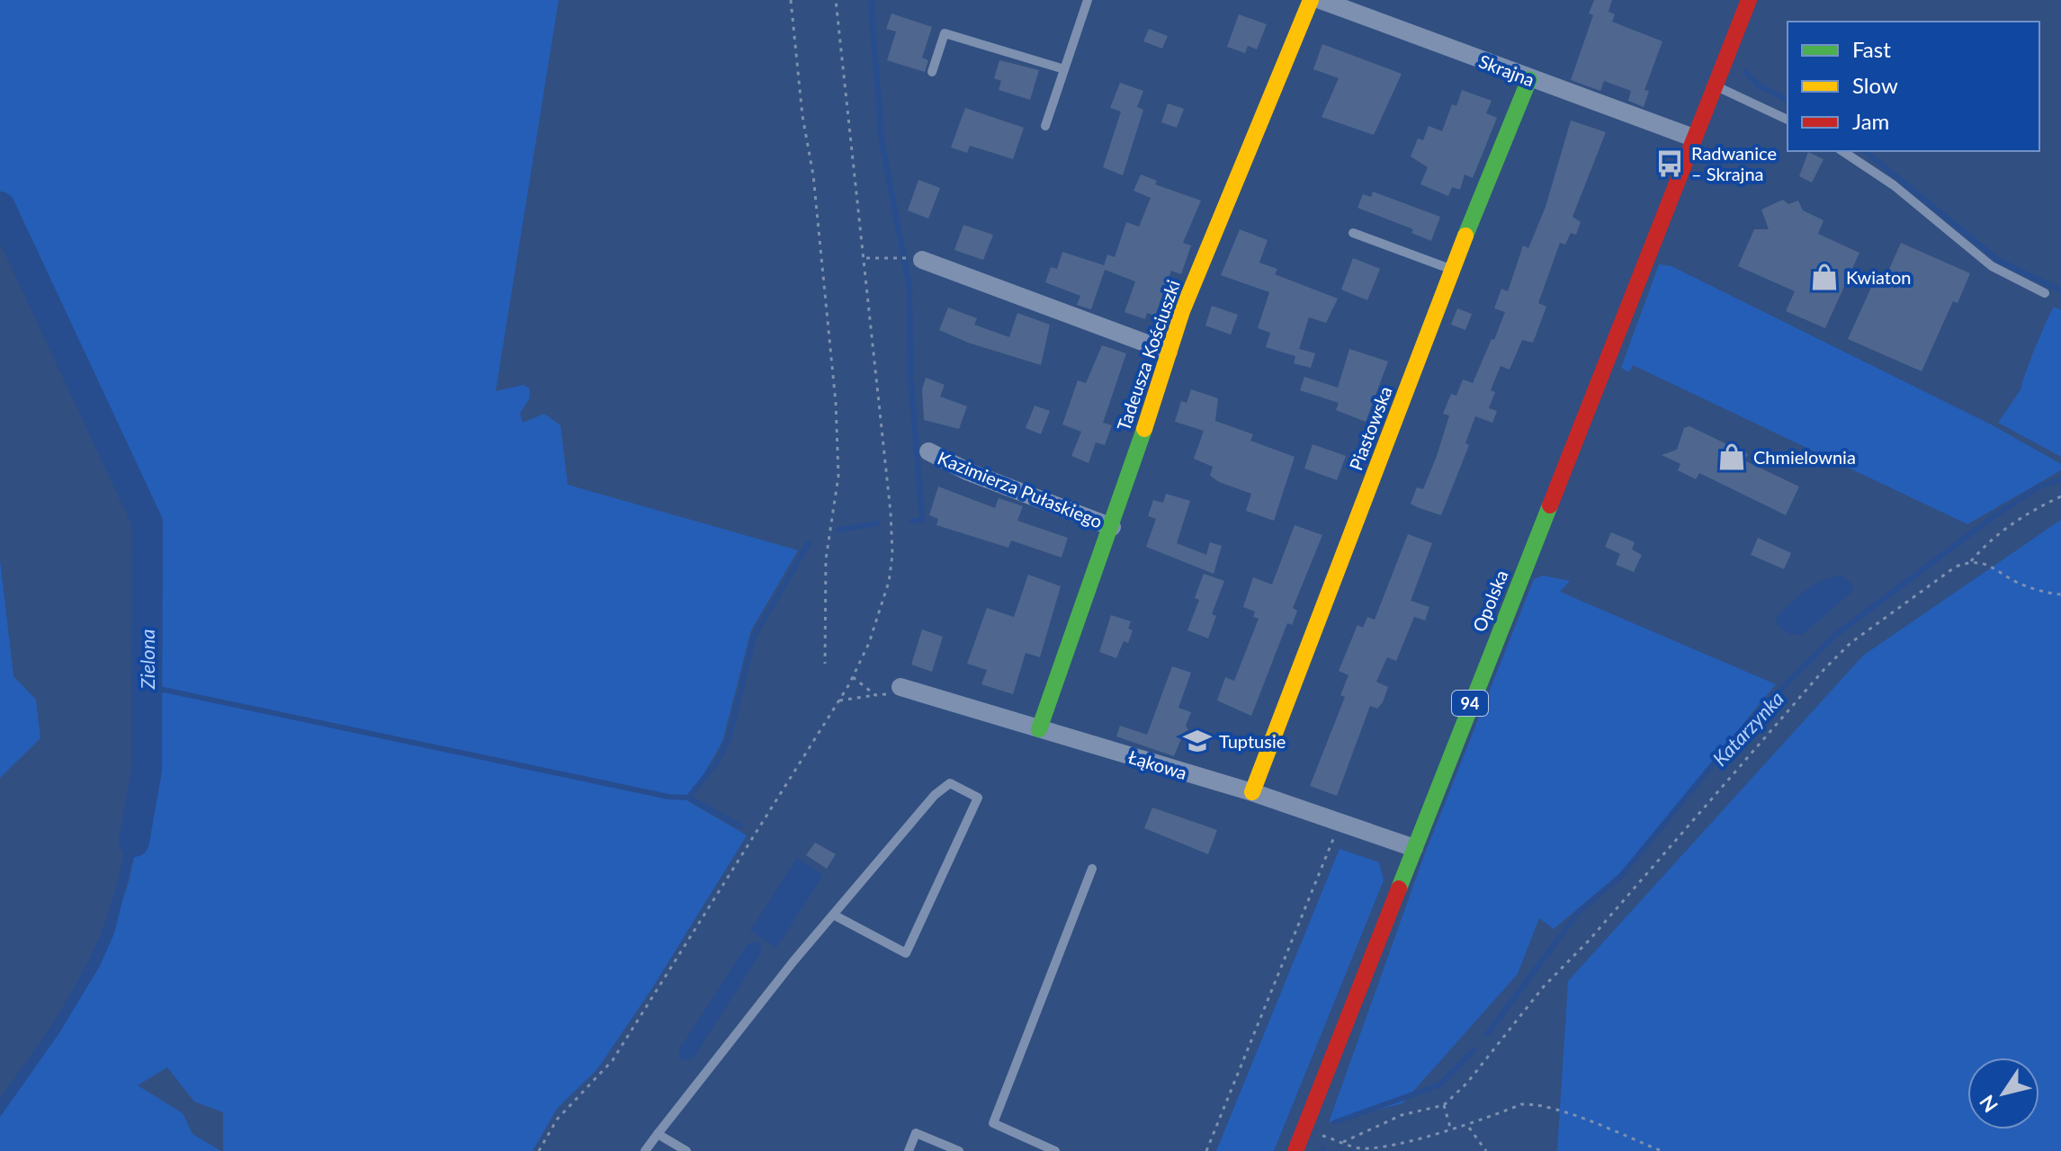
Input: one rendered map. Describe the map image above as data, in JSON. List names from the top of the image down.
{
  "streets": {
    "street": [
      "Skrajna",
      "Tadeusza Kościuszki",
      "Piastowska",
      "Kazimierza Pułaskiego",
      "Opolska",
      "94",
      "Łąkowa"
    ]
  },
  "crossings": [
    ["Skrajna", "Piastowska"],
    ["Skrajna", "Opolska"],
    ["Tadeusza Kościuszki", "Kazimierza Pułaskiego"],
    ["Tadeusza Kościuszki", "Łąkowa"],
    ["Piastowska", "Łąkowa"],
    ["Opolska", "Łąkowa"]
  ],
  "water": ["Zielona", "Katarzynka"],
  "places": {
    "bus stop": ["Radwanice – Skrajna"],
    "shop": ["Kwiaton", "Chmielownia"],
    "school or university": ["Tuptusie"]
  },
  "legend": ["Fast", "Slow", "Jam"],
  "north": "bottom left"
}
